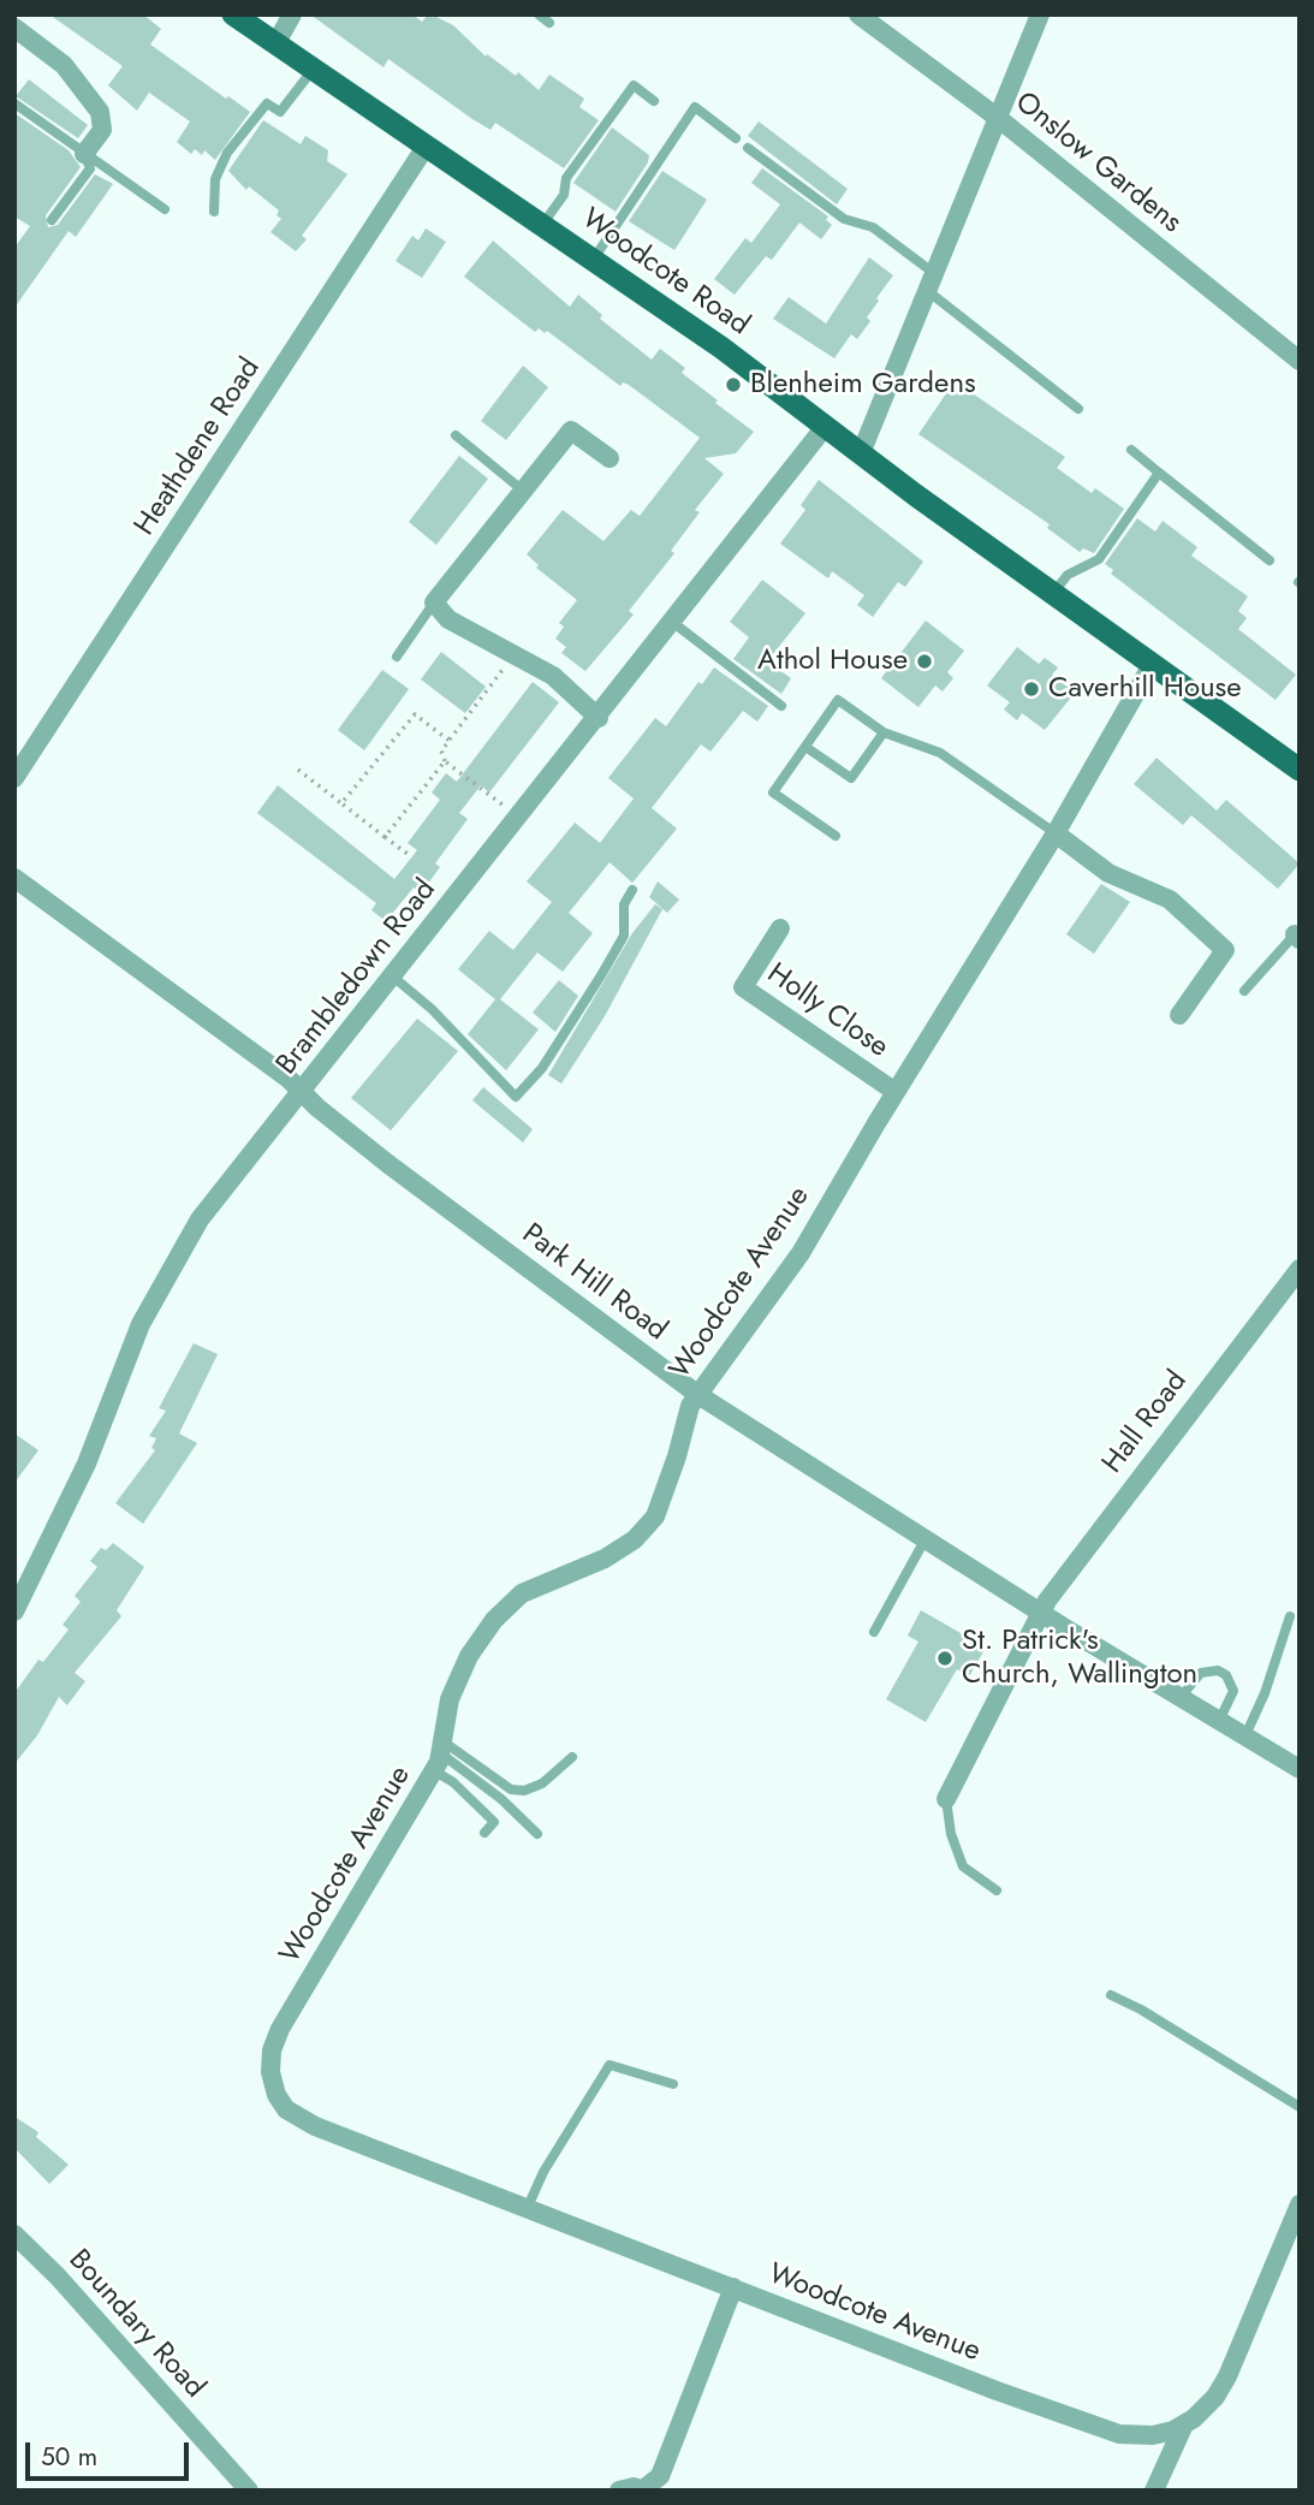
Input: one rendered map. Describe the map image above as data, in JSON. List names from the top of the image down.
{
  "streets": {
    "main road": ["Woodcote Road"],
    "street": [
      "Onslow Gardens",
      "Heathdene Road",
      "Brambledown Road",
      "Holly Close",
      "Park Hill Road",
      "Woodcote Avenue",
      "Hall Road",
      "Boundary Road"
    ]
  },
  "crossings": [
    ["Woodcote Road", "Heathdene Road"],
    ["Woodcote Road", "Brambledown Road"],
    ["Woodcote Road", "Woodcote Avenue"],
    ["Brambledown Road", "Park Hill Road"],
    ["Holly Close", "Woodcote Avenue"],
    ["Park Hill Road", "Woodcote Avenue"],
    ["Park Hill Road", "Hall Road"]
  ],
  "places": [
    "Blenheim Gardens",
    "Athol House",
    "Caverhill House",
    "St. Patrick's Church, Wallington"
  ],
  "scale_bar": "50 m"
}
